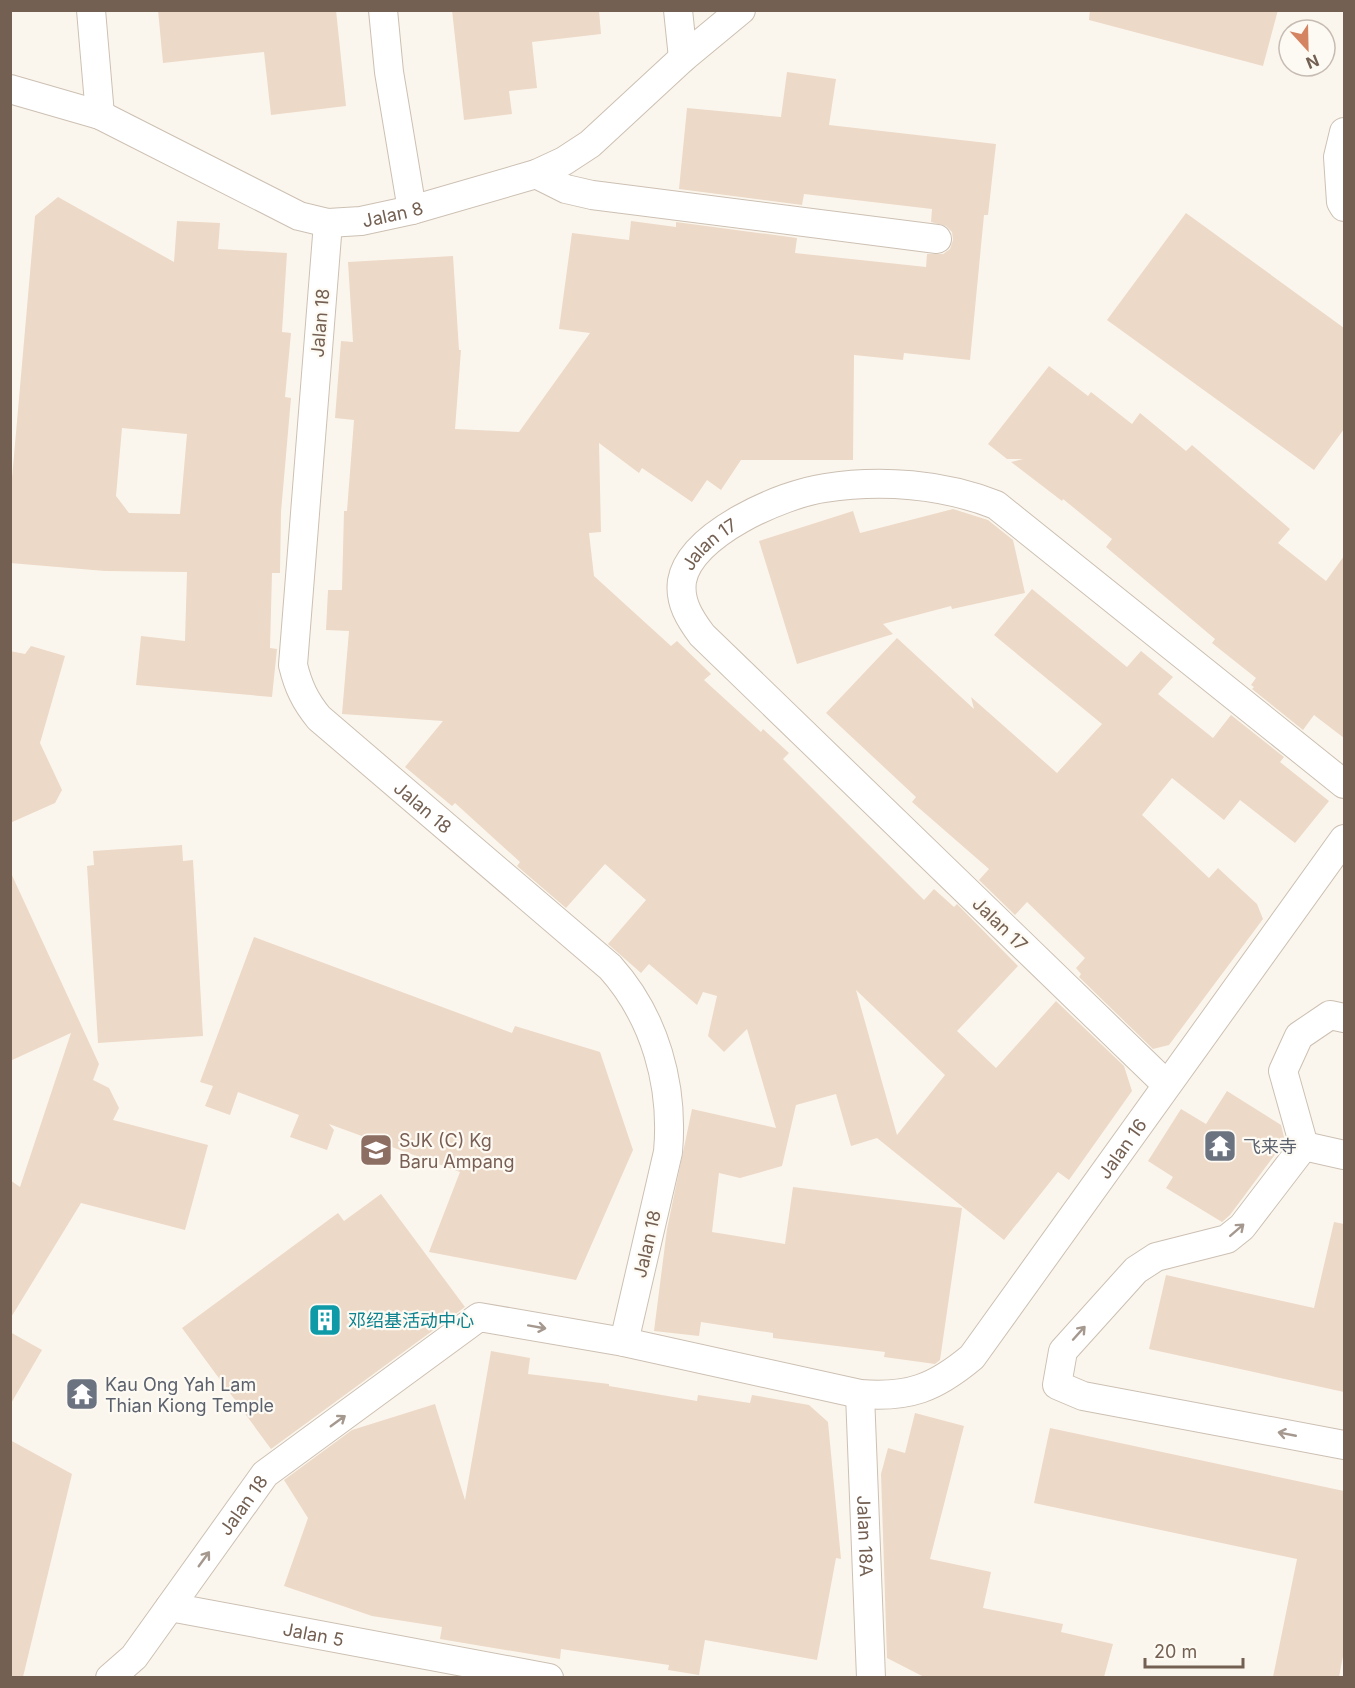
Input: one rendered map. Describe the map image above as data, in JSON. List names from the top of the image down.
{
  "streets": {
    "street": [
      "Jalan 8",
      "Jalan 18",
      "Jalan 17",
      "Jalan 16",
      "Jalan 18A",
      "Jalan 5"
    ]
  },
  "crossings": [
    ["Jalan 8", "Jalan 18"],
    ["Jalan 18", "Jalan 16"],
    ["Jalan 18", "Jalan 18A"],
    ["Jalan 18", "Jalan 5"],
    ["Jalan 17", "Jalan 16"],
    ["Jalan 16", "Jalan 18A"]
  ],
  "places": {
    "temple": ["飞来寺", "Kau Ong Yah Lam Thian Kiong Temple"],
    "school or university": ["SJK (C) Kg Baru Ampang"],
    "building": ["邓绍基活动中心"]
  },
  "scale_bar": "20 m",
  "north": "bottom"
}
